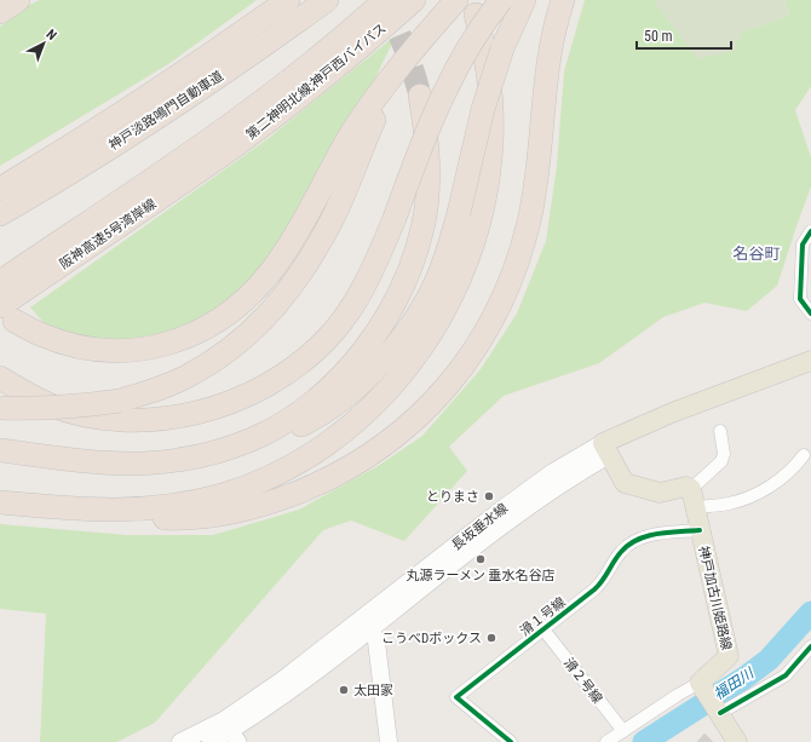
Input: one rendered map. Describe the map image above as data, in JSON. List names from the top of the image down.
{
  "streets": {
    "highway": ["第二神明北線;神戸西バイパス", "神戸淡路鳴門自動車道", "阪神高速5号湾岸線"],
    "main road": ["長坂垂水線", "神戸加古川姫路線"],
    "street": ["滑１号線", "滑２号線"]
  },
  "crossings": [
    ["第二神明北線;神戸西バイパス", "阪神高速5号湾岸線"],
    ["神戸加古川姫路線", "滑１号線"],
    ["滑１号線", "滑２号線"]
  ],
  "districts": ["名谷町"],
  "water": ["福田川"],
  "places": [
    "とりまさ",
    "丸源ラーメン 垂水名谷店",
    "こうべDボックス",
    "太田家"
  ],
  "scale_bar": "50 m",
  "north": "top right"
}
